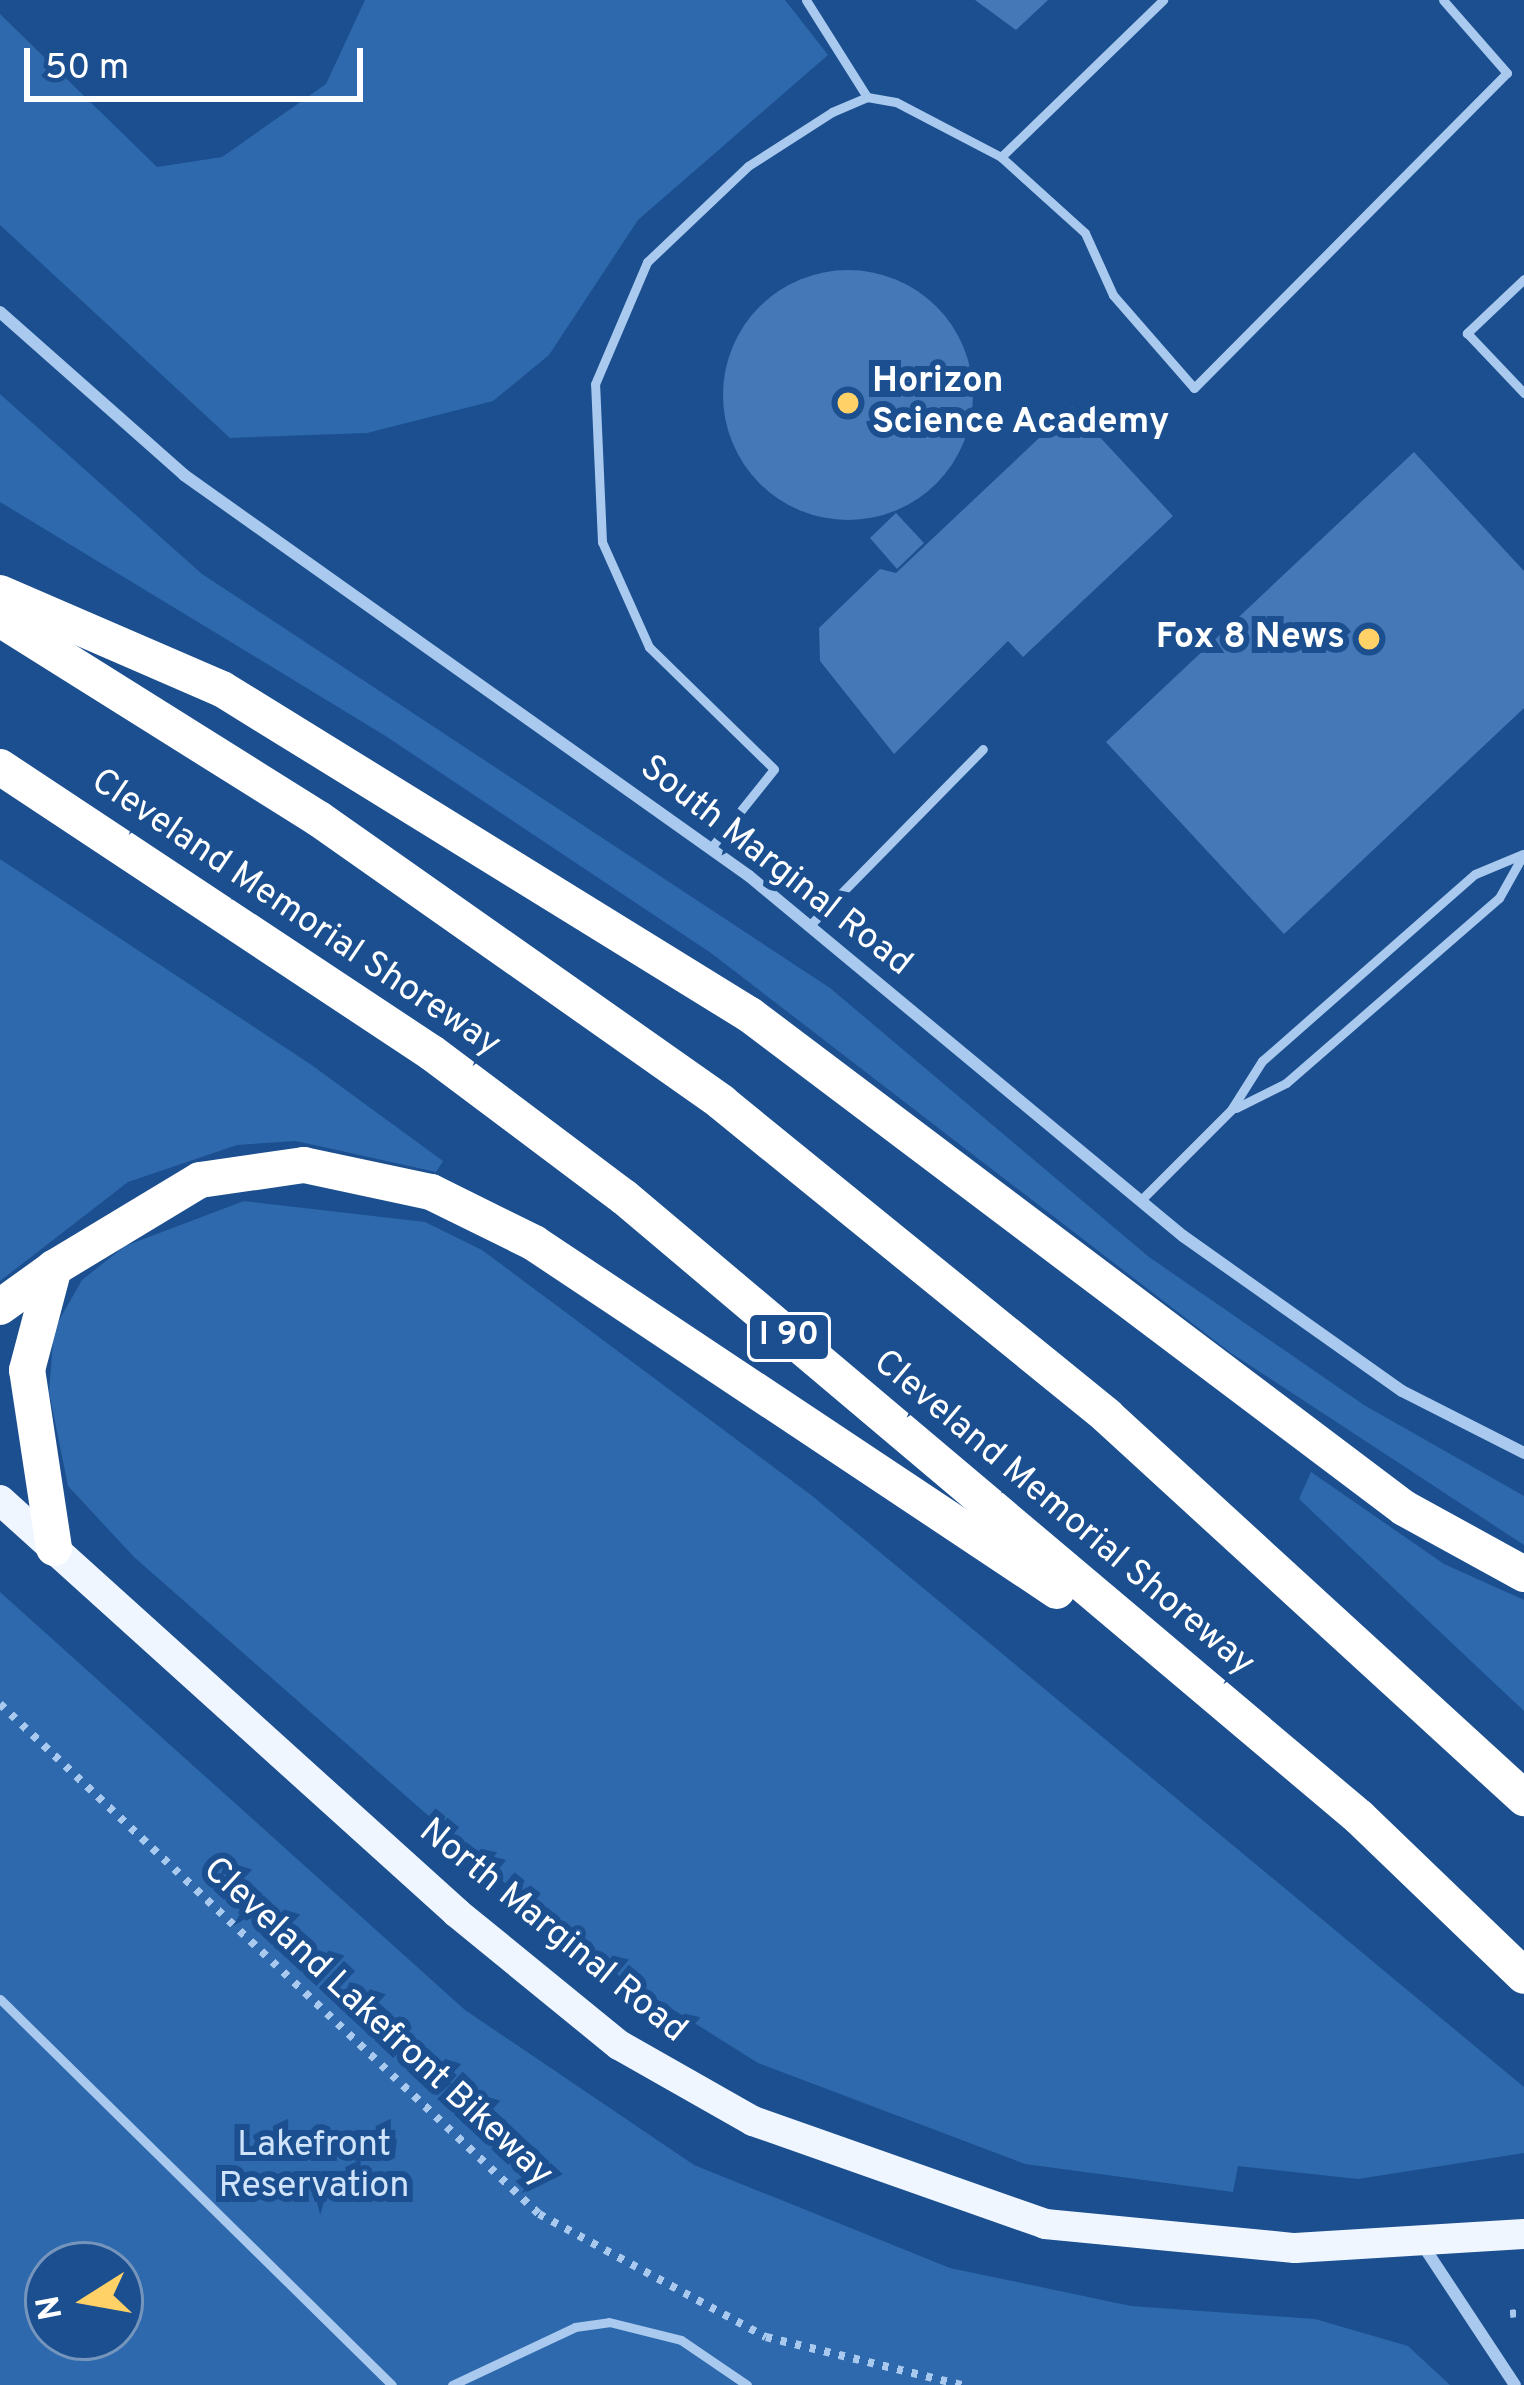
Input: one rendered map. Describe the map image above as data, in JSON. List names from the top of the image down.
{
  "streets": {
    "highway": ["Cleveland Memorial Shoreway", "I 90"],
    "main road": ["North Marginal Road"],
    "street": ["South Marginal Road"],
    "path": ["Cleveland Lakefront Bikeway"]
  },
  "parks": ["Lakefront Reservation"],
  "places": ["Horizon Science Academy", "Fox 8 News"],
  "scale_bar": "50 m",
  "north": "left"
}
